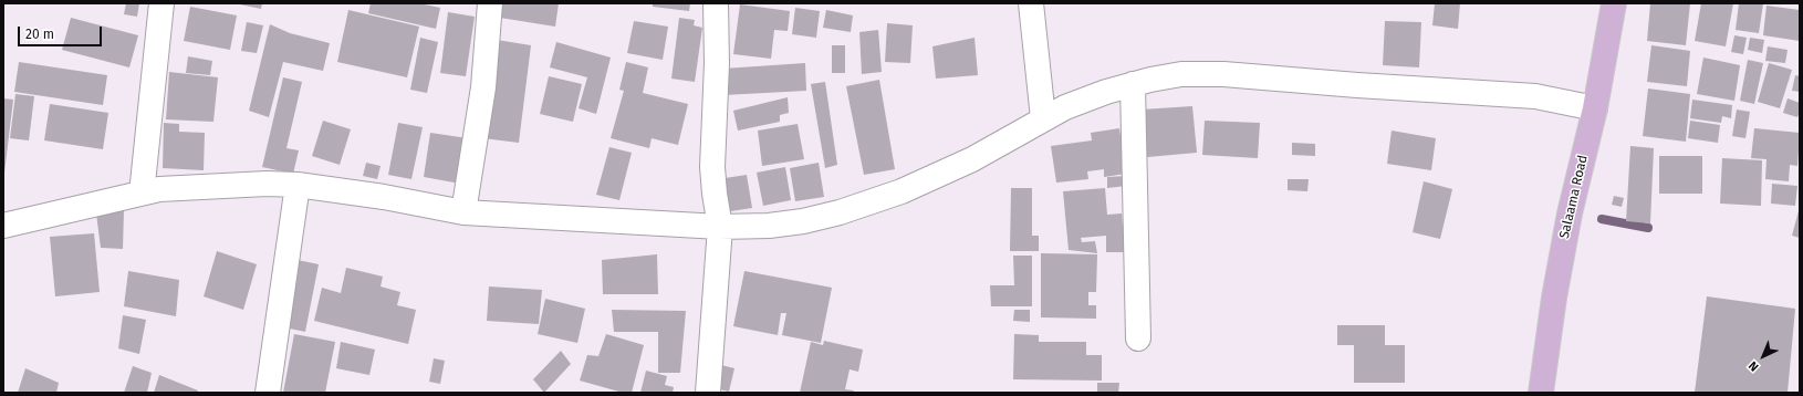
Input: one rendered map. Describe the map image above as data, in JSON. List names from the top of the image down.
{
  "streets": {
    "main road": ["Salaama Road"]
  },
  "scale_bar": "20 m",
  "north": "bottom left"
}
